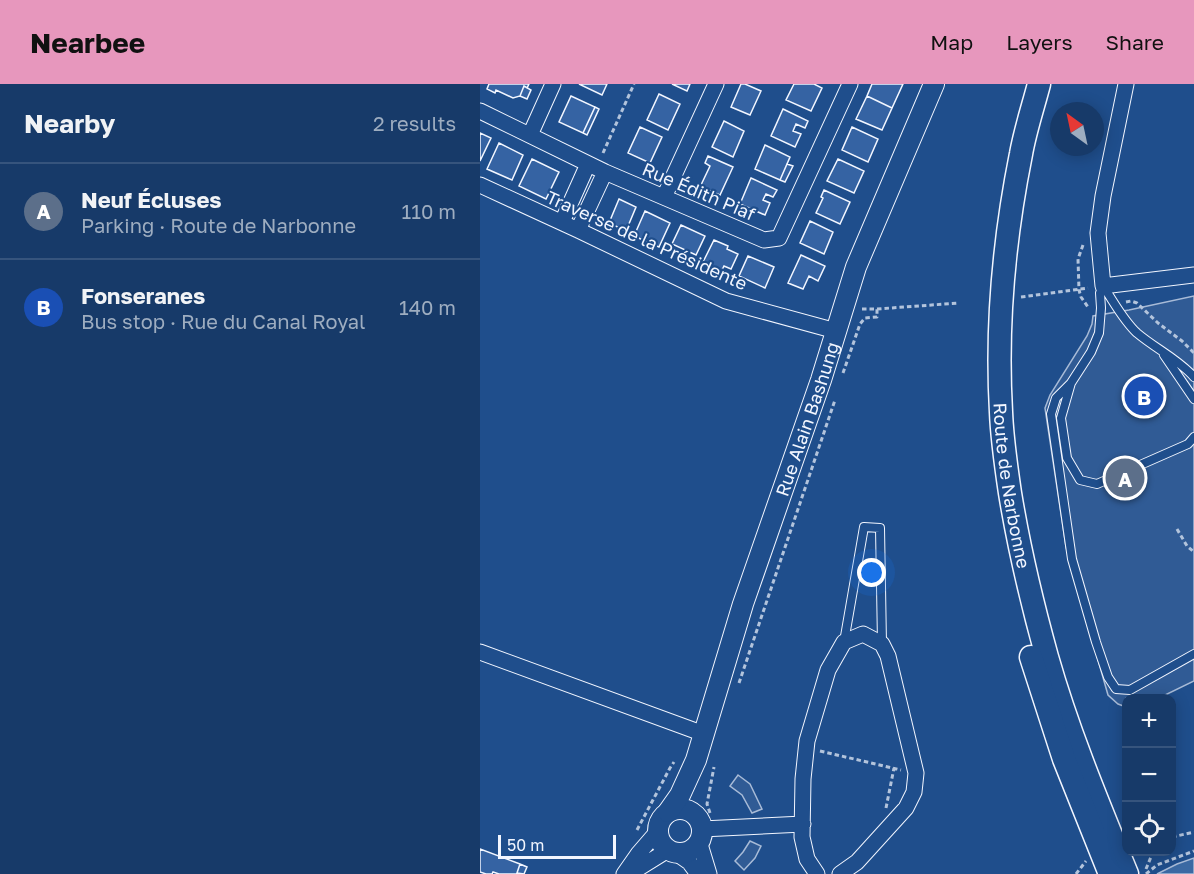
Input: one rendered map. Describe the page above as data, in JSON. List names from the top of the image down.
{
  "streets": {
    "main road": ["Route de Narbonne"],
    "street": ["Rue Édith Piaf", "Traverse de la Présidente", "Rue Alain Bashung"]
  },
  "crossings": [
    ["Traverse de la Présidente", "Rue Alain Bashung"]
  ],
  "scale_bar": "50 m",
  "north": "top left",
  "page": {
    "header": "Nearbee",
    "nav": ["Map", "Layers", "Share"],
    "heading": ["Nearby", "2 results"],
    "list": [
      {
        "mark": "A",
        "name": "Neuf Écluses",
        "note": "Parking · Route de Narbonne",
        "value": "110 m"
      },
      {
        "mark": "B",
        "name": "Fonseranes",
        "note": "Bus stop · Rue du Canal Royal",
        "value": "140 m"
      }
    ],
    "pins": ["B", "A"],
    "map_buttons": ["+", "−"],
    "scale": "50 m"
  }
}
